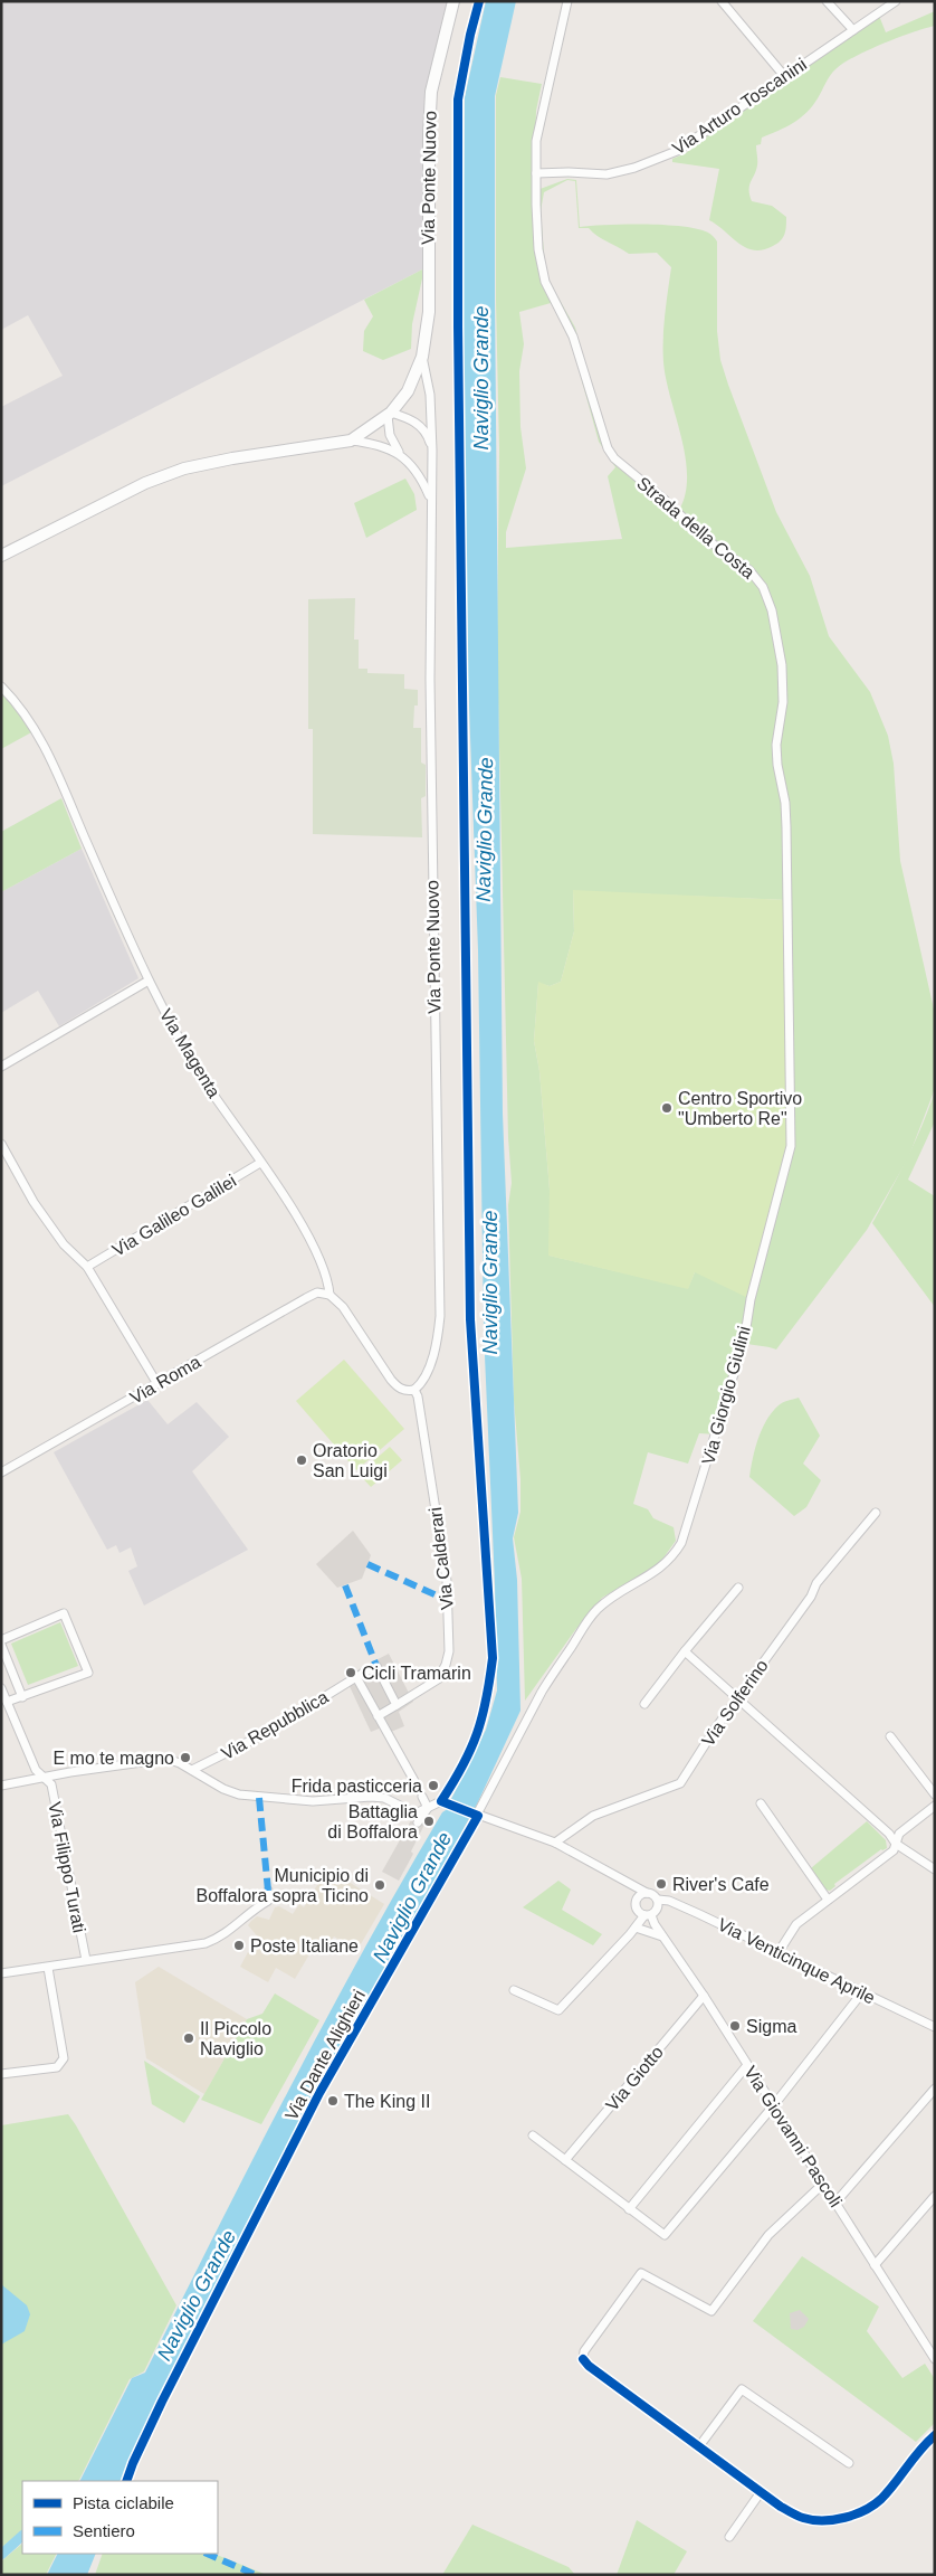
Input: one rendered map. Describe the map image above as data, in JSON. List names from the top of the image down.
{
  "streets": {
    "street": [
      "Via Arturo Toscanini",
      "Via Ponte Nuovo",
      "Strada della Costa",
      "Via Magenta",
      "Via Galileo Galilei",
      "Via Roma",
      "Via Giorgio Giulini",
      "Via Calderari",
      "Via Solferino",
      "Via Repubblica",
      "Via Filippo Turati",
      "Via Venticinque Aprile",
      "Via Dante Alighieri",
      "Via Giotto",
      "Via Giovanni Pascoli"
    ]
  },
  "crossings": [
    ["Via Arturo Toscanini", "Strada della Costa"],
    ["Via Ponte Nuovo", "Via Calderari"],
    ["Strada della Costa", "Via Giorgio Giulini"],
    ["Via Magenta", "Via Galileo Galilei"],
    ["Via Magenta", "Via Roma"],
    ["Via Giorgio Giulini", "Via Dante Alighieri"],
    ["Via Calderari", "Via Repubblica"],
    ["Via Venticinque Aprile", "Via Giovanni Pascoli"],
    ["Via Giotto", "Via Giovanni Pascoli"]
  ],
  "water": ["Naviglio Grande"],
  "places": [
    "Centro Sportivo \"Umberto Re\"",
    "Oratorio San Luigi",
    "Cicli Tramarin",
    "E mo te magno",
    "Frida pasticceria",
    "Battaglia di Boffalora",
    "River's Cafe",
    "Municipio di Boffalora sopra Ticino",
    "Poste Italiane",
    "Sigma",
    "Il Piccolo Naviglio",
    "The King II"
  ],
  "legend": ["Pista ciclabile", "Sentiero"]
}
